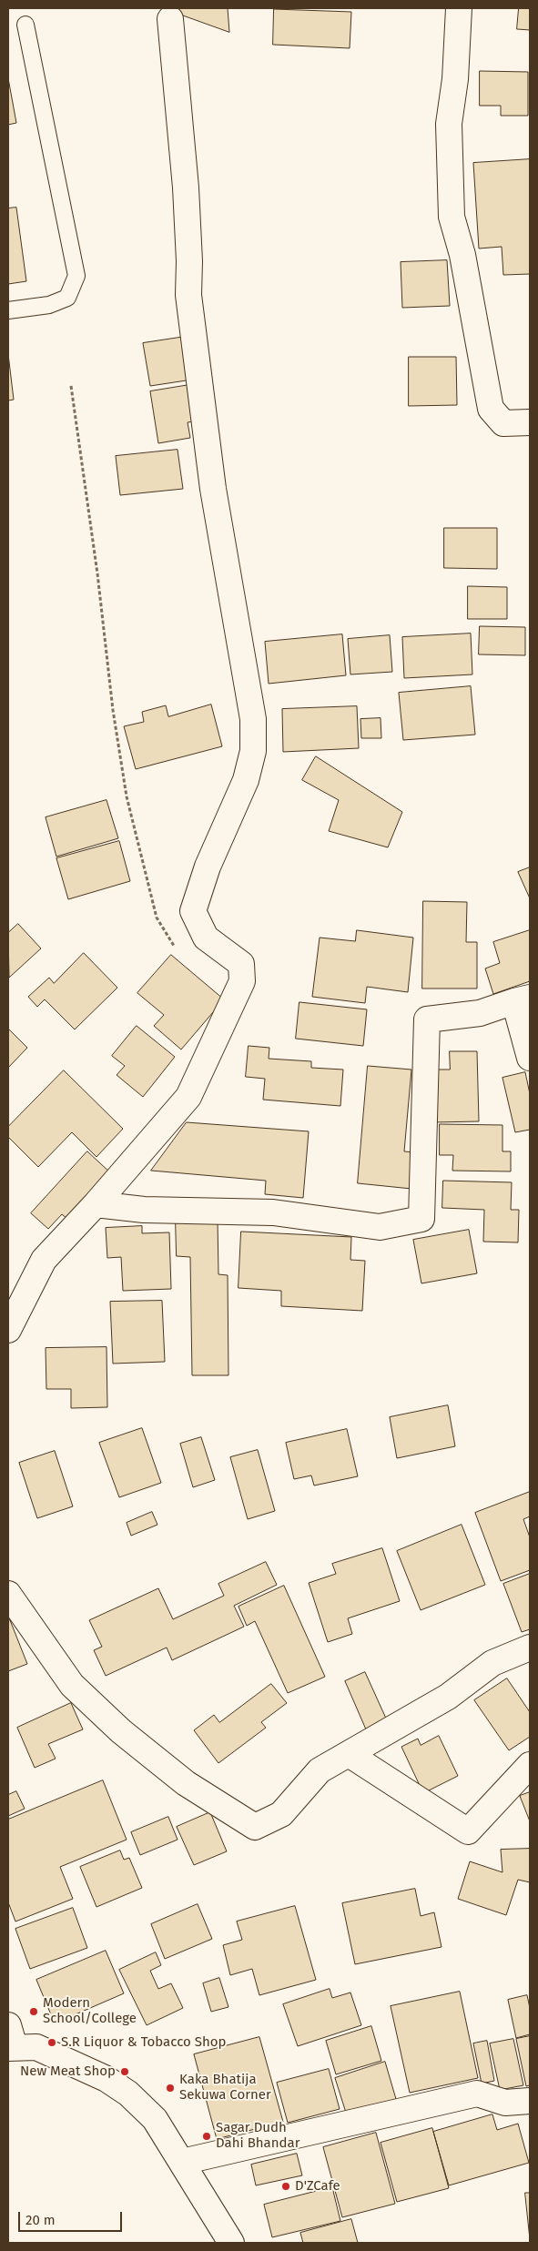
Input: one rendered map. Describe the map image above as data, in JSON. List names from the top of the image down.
{
  "places": [
    "Modern School/College",
    "S.R Liquor & Tobacco Shop",
    "New Meat Shop",
    "Kaka Bhatija Sekuwa Corner",
    "Sagar Dudh Dahi Bhandar",
    "D'ZCafe"
  ],
  "scale_bar": "20 m"
}
